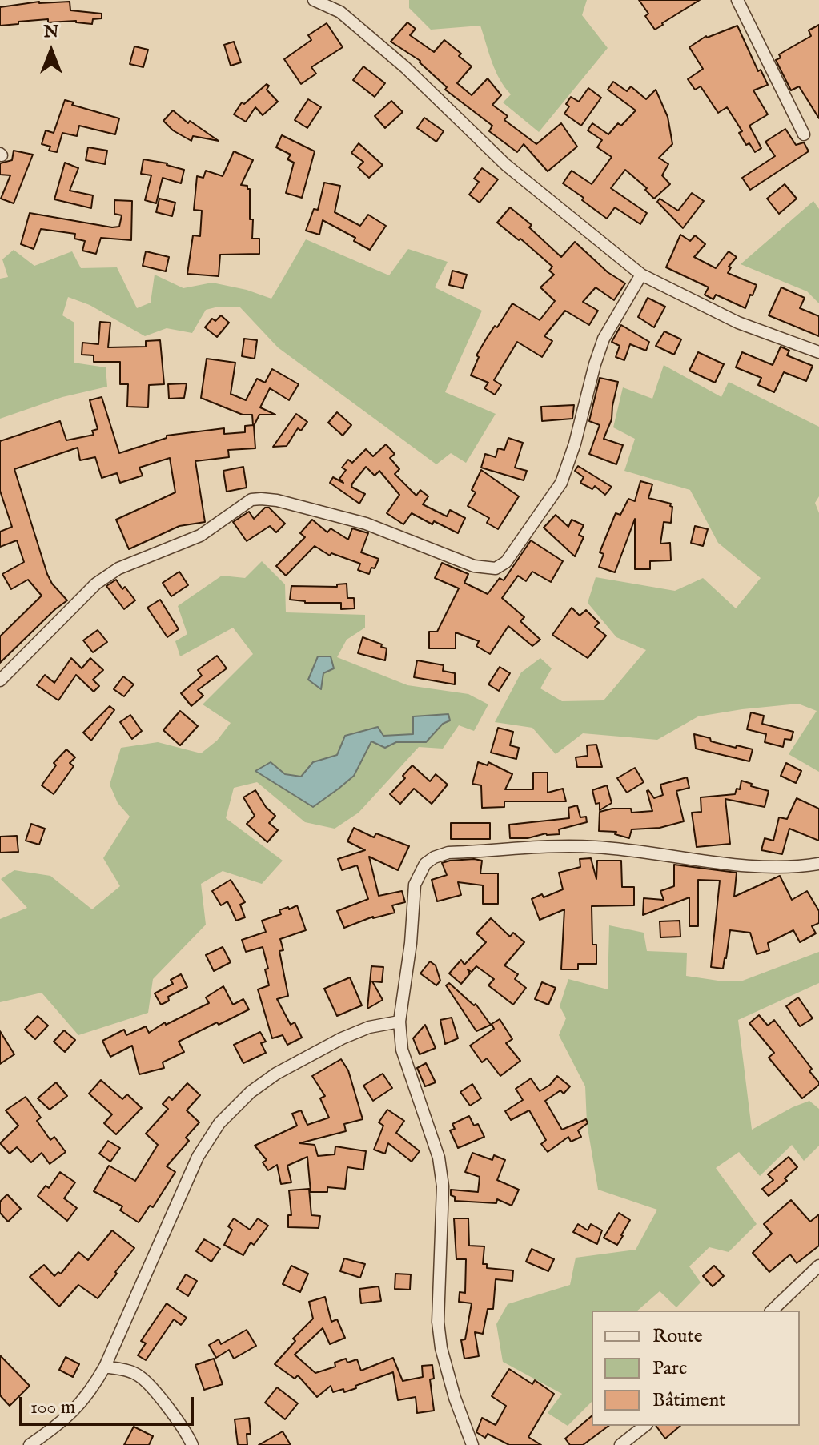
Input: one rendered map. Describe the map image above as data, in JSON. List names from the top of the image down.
{
  "legend": ["Route", "Parc", "Bâtiment"],
  "scale_bar": "100 m",
  "north": "top"
}
